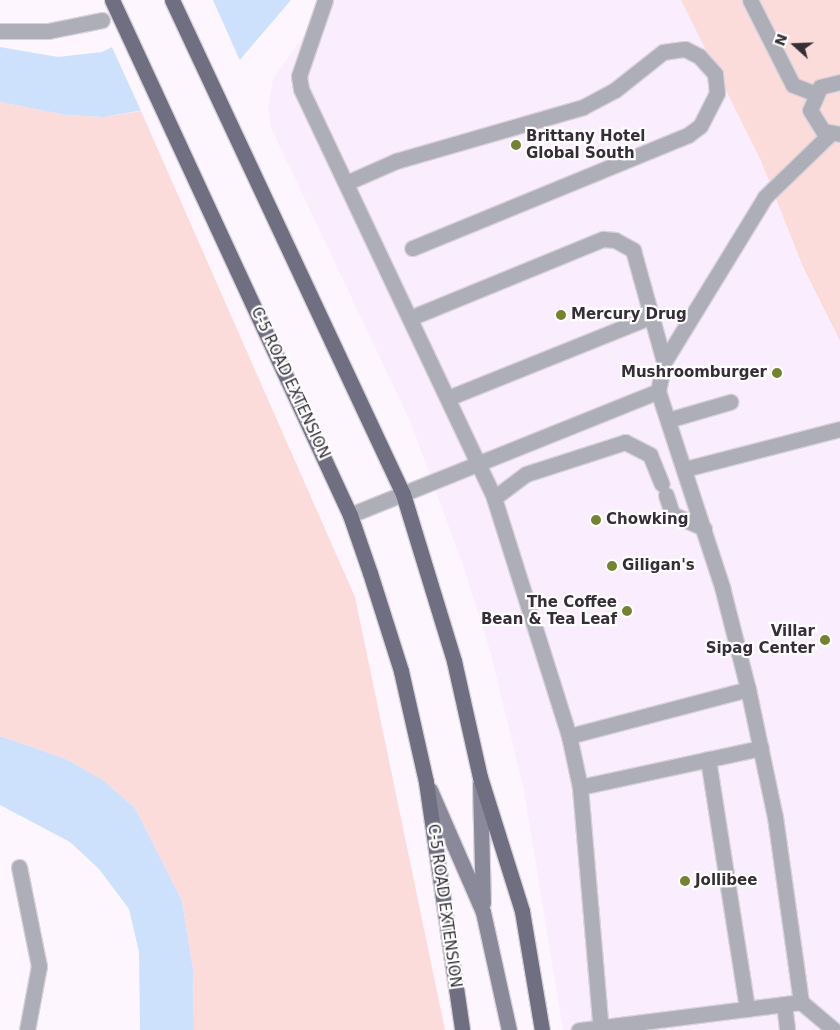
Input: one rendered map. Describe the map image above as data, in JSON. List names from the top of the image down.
{
  "streets": {
    "main road": ["C-5 ROAD EXTENSION"]
  },
  "places": [
    "Brittany Hotel Global South",
    "Mercury Drug",
    "Mushroomburger",
    "Chowking",
    "Giligan's",
    "The Coffee Bean & Tea Leaf",
    "Villar Sipag Center",
    "Jollibee"
  ],
  "north": "left"
}
